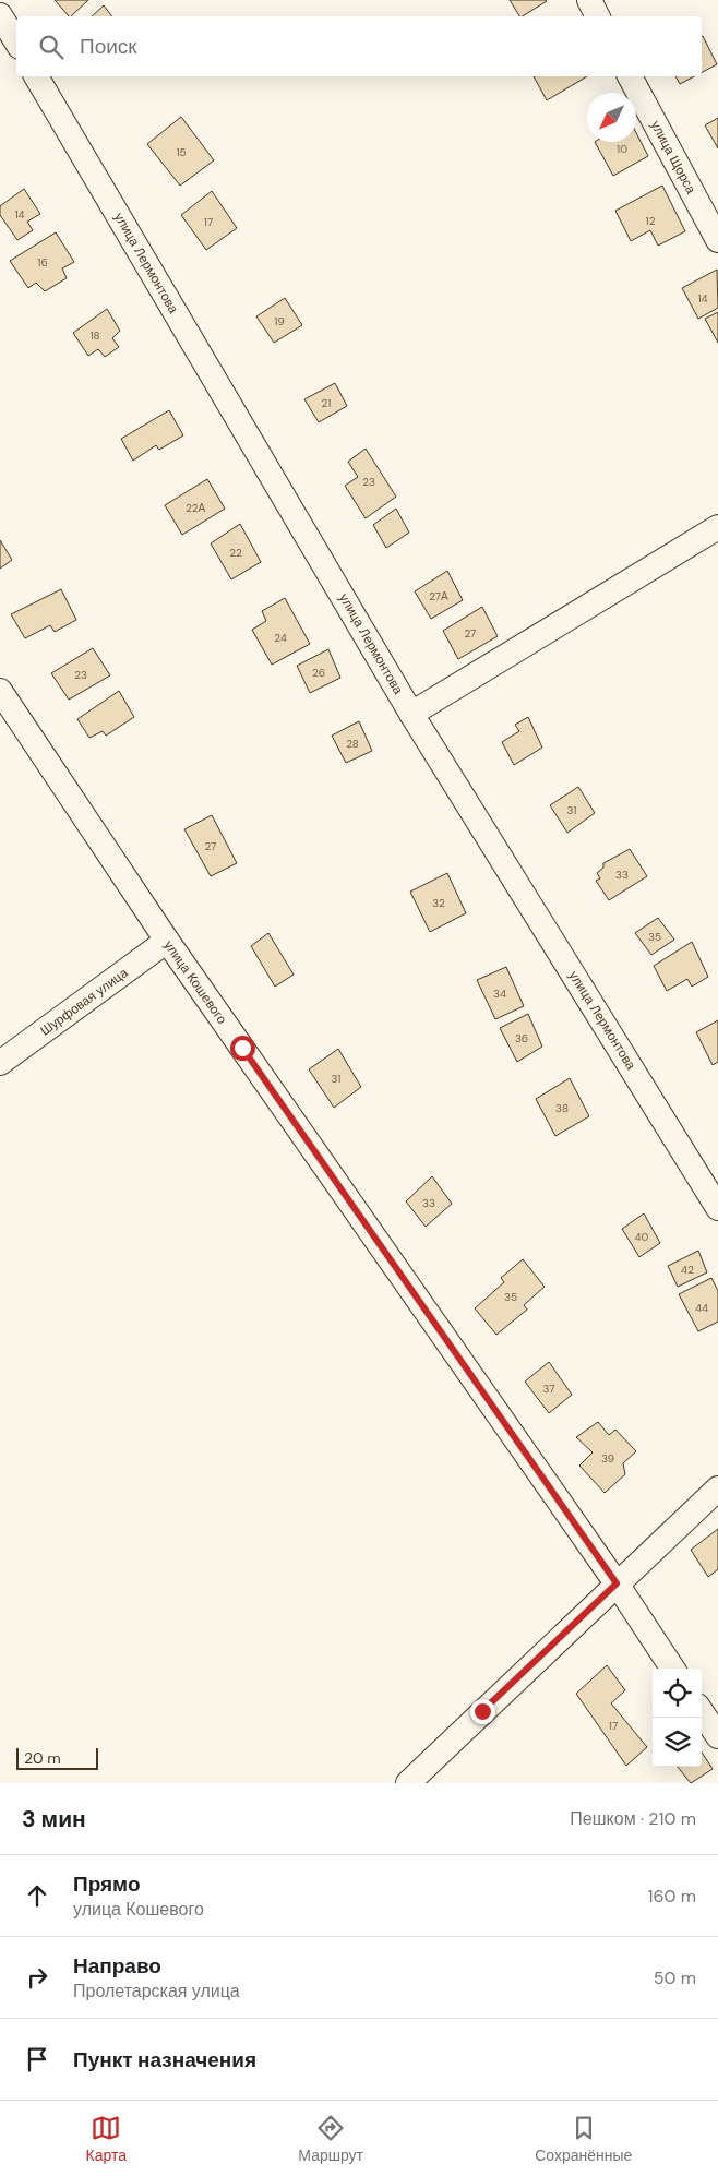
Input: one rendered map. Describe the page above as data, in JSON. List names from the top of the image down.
{
  "streets": {
    "street": [
      "улица Щорса",
      "улица Лермонтова",
      "улица Кошевого",
      "Шурфовая улица"
    ]
  },
  "crossings": [
    ["улица Кошевого", "Шурфовая улица"]
  ],
  "house_numbers": [
    "10",
    "15",
    "14",
    "12",
    "17",
    "16",
    "14",
    "19",
    "18",
    "21",
    "23",
    "22А",
    "22",
    "27А",
    "27",
    "24",
    "26",
    "23",
    "28",
    "31",
    "27",
    "33",
    "32",
    "35",
    "34",
    "36",
    "31",
    "38",
    "33",
    "40",
    "42",
    "35",
    "44",
    "37",
    "39",
    "17"
  ],
  "scale_bar": "20 m",
  "north": "bottom left",
  "page": {
    "search": "Поиск",
    "scale": "20 m",
    "heading": ["3 мин", "Пешком · 210 m"],
    "list": [
      ["Прямо", "улица Кошевого", "160 m"],
      ["Направо", "Пролетарская улица", "50 m"],
      "Пункт назначения"
    ],
    "nav": ["Карта", "Маршрут", "Сохранённые"]
  }
}
